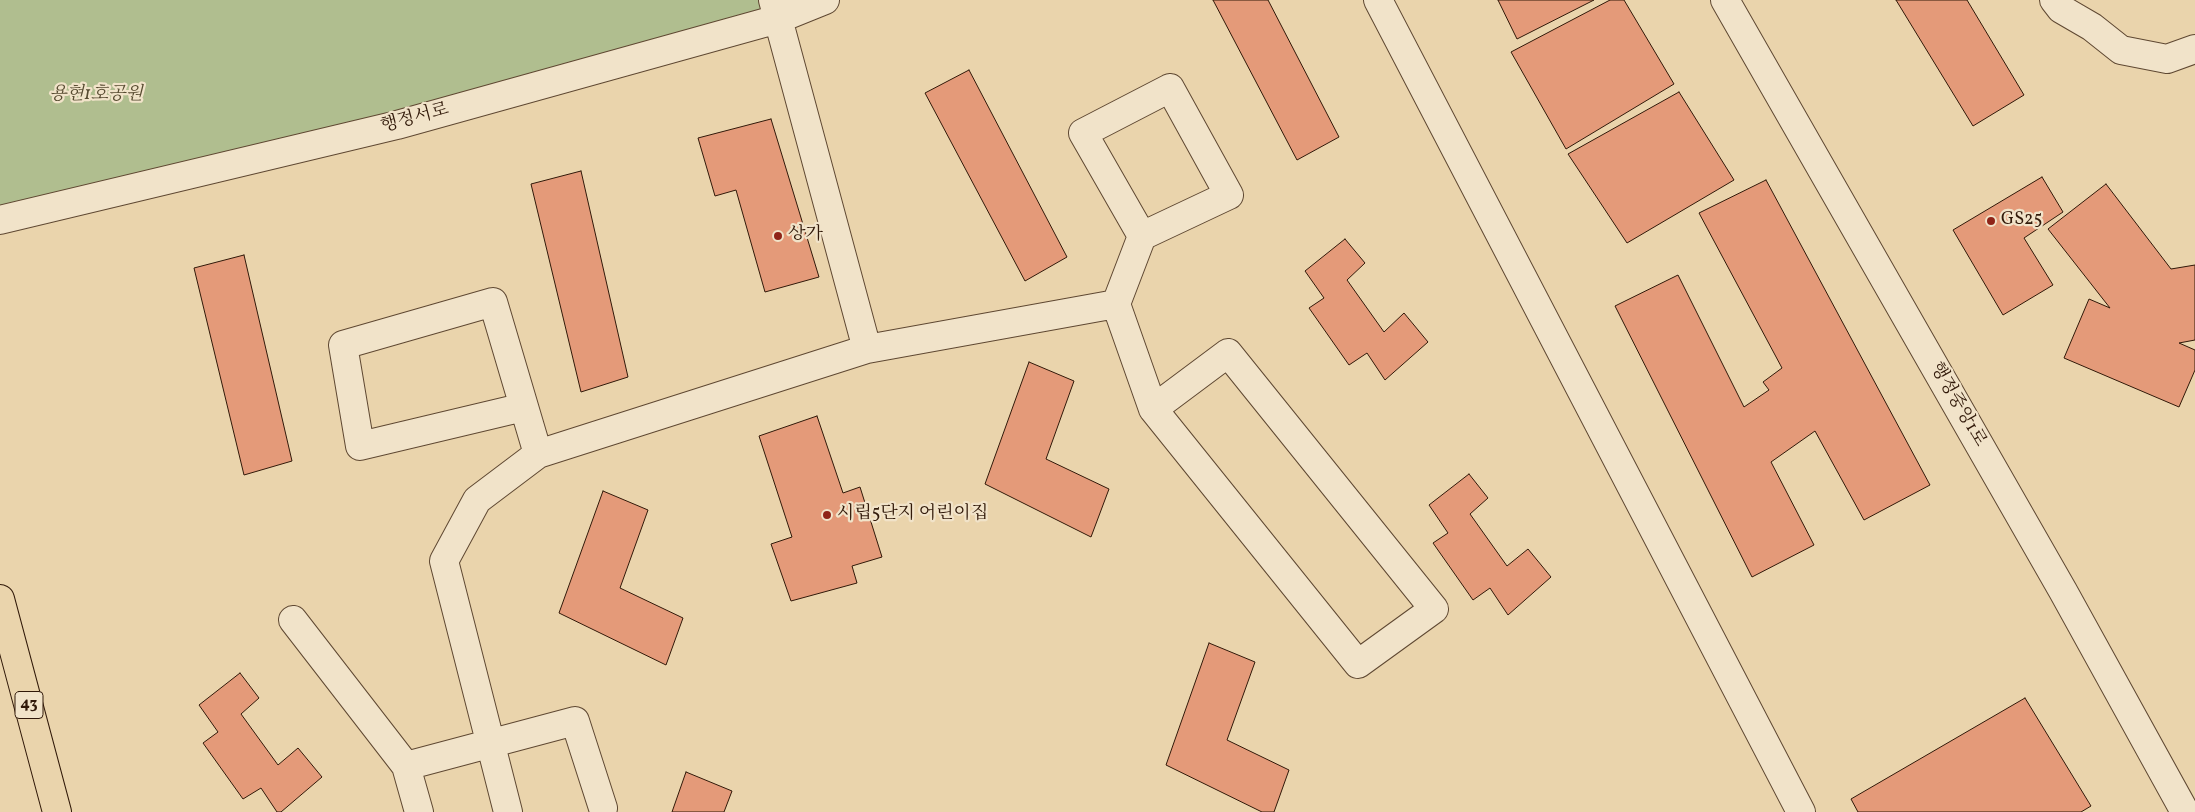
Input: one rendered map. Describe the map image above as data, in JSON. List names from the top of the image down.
{
  "streets": {
    "main road": ["43"],
    "street": ["행정서로", "행정중앙1로"]
  },
  "parks": ["용현1호공원"],
  "places": ["GS25", "상가", "시립5단지 어린이집"]
}
